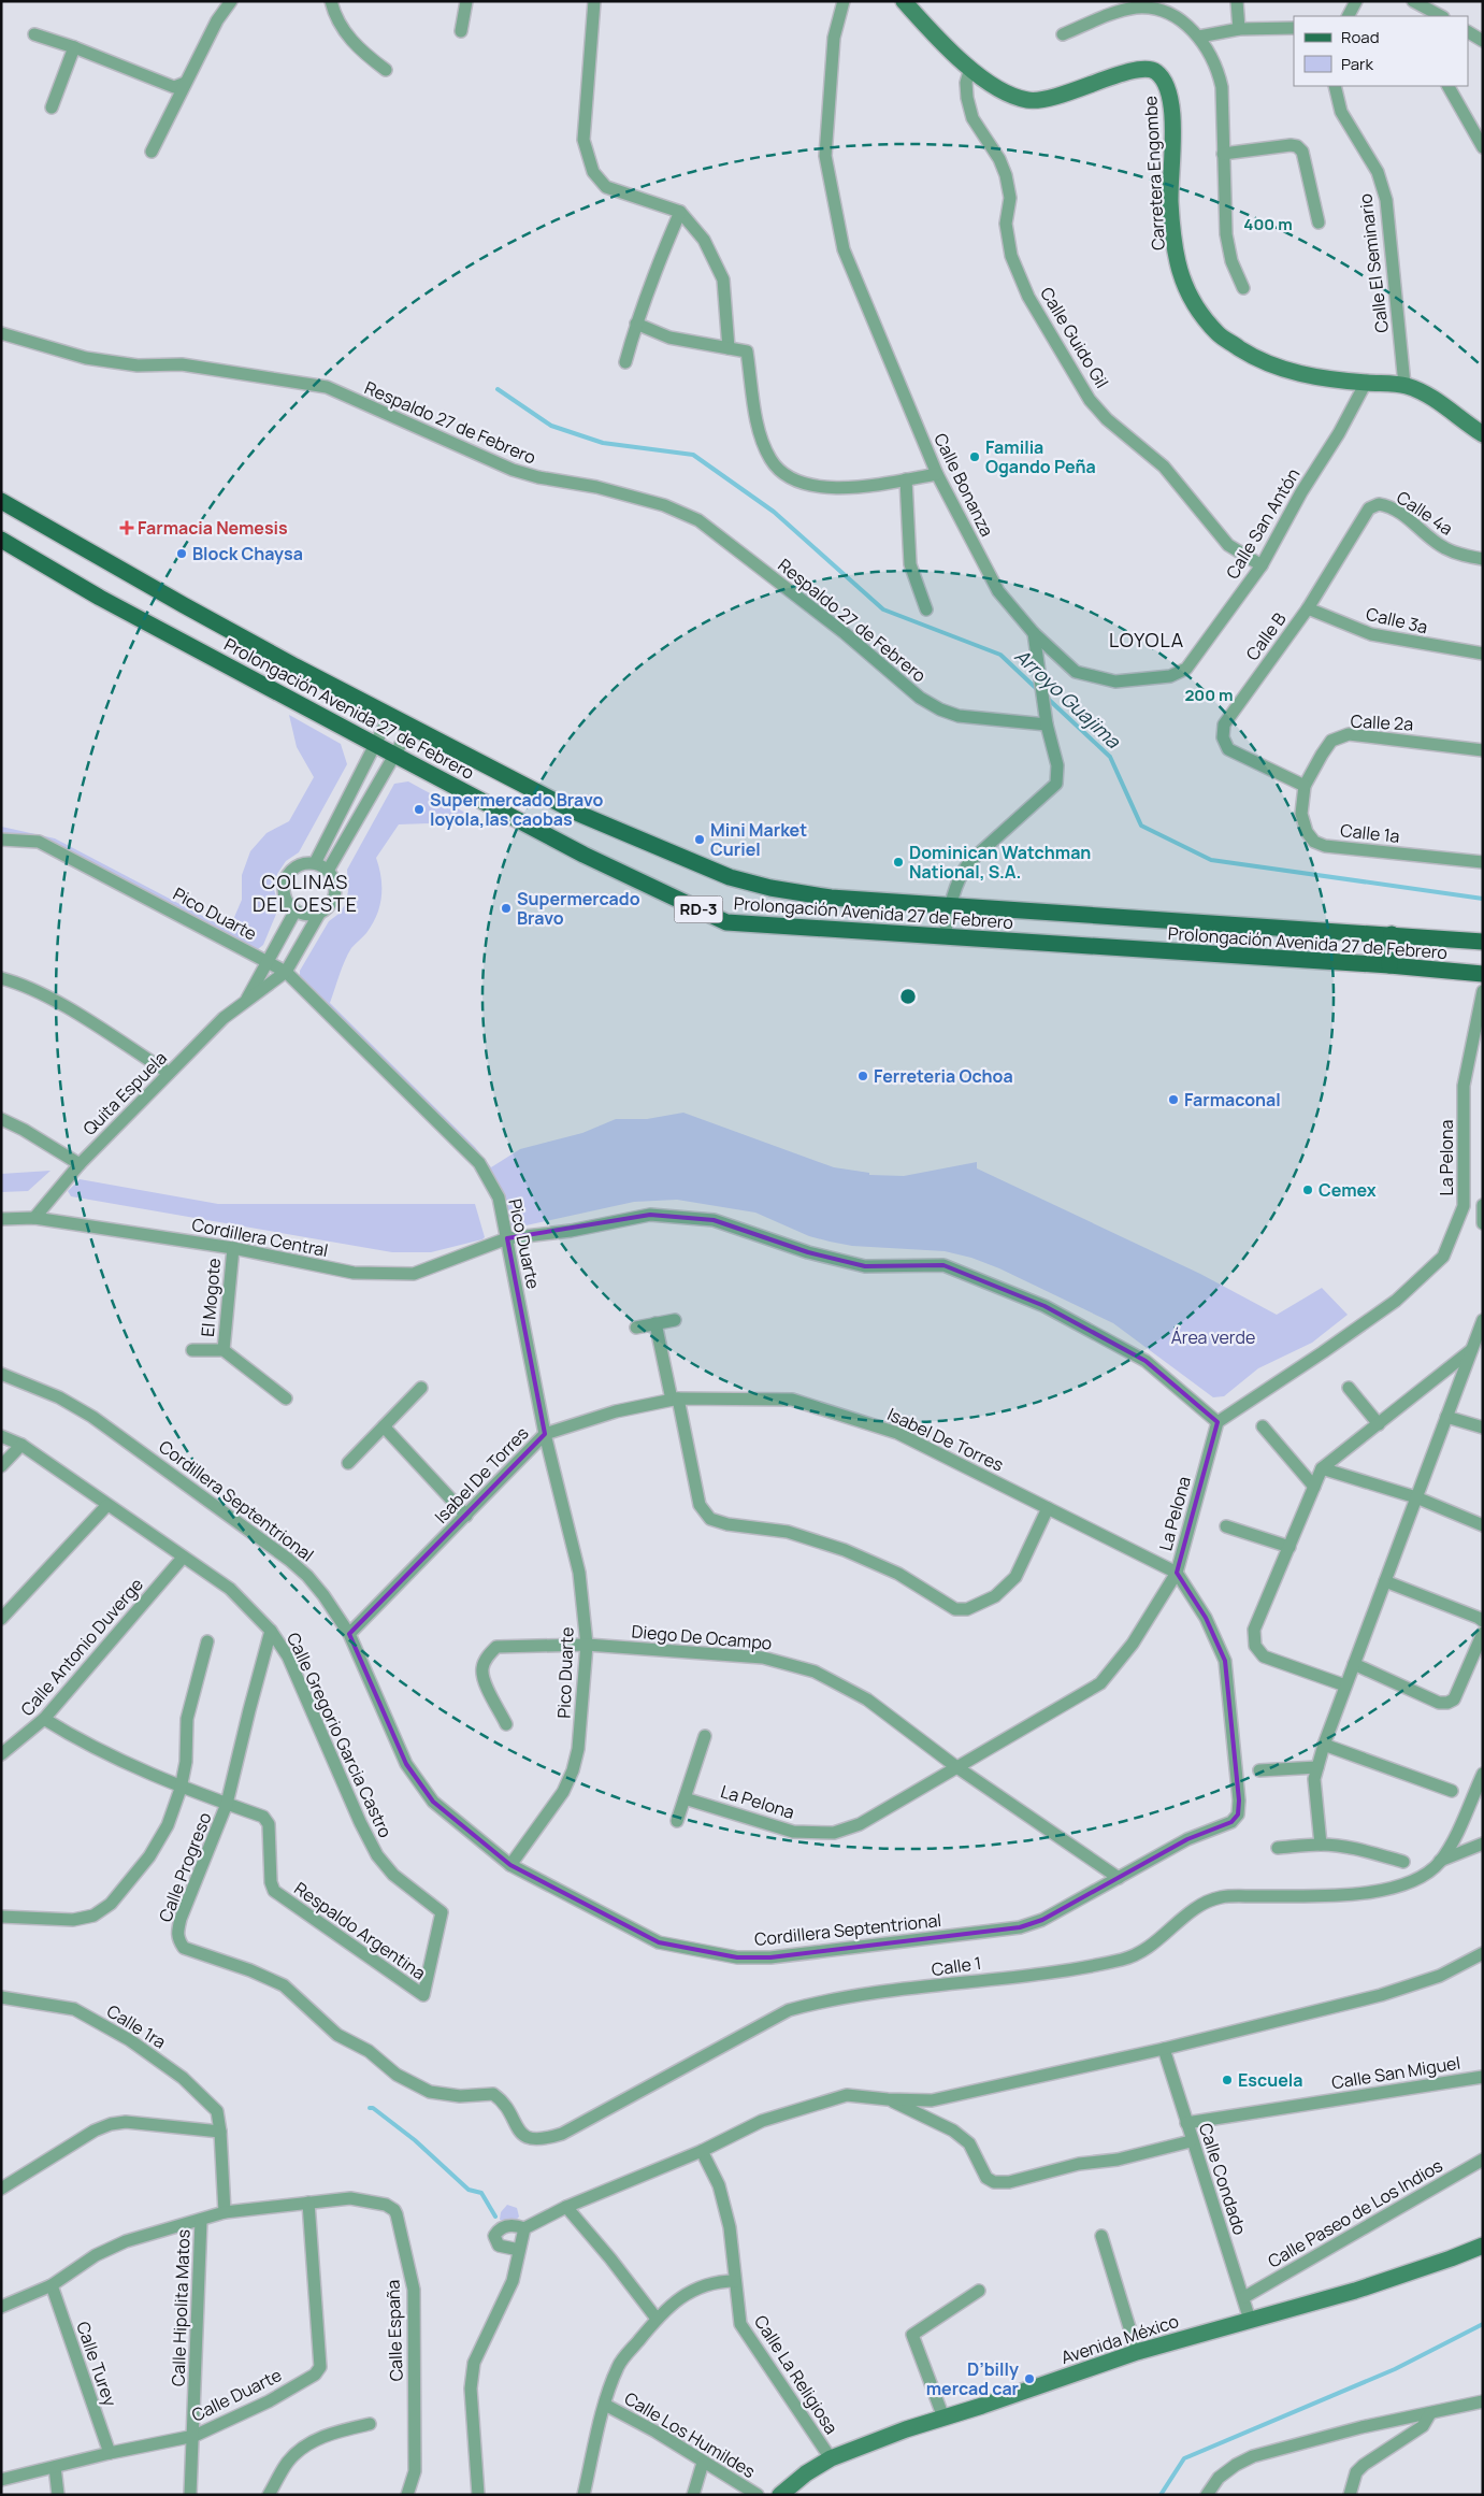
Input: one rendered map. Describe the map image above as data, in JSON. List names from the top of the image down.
{
  "streets": {
    "main road": ["Prolongación Avenida 27 de Febrero", "RD-3"],
    "street": [
      "Carretera Engombe",
      "Calle El Seminario",
      "Calle Guido Gil",
      "Respaldo 27 de Febrero",
      "Calle Bonanza",
      "Calle 4a",
      "Calle San Antón",
      "Calle 3a",
      "Calle B",
      "Calle 2a",
      "Calle 1a",
      "Pico Duarte",
      "Quita Espuela",
      "La Pelona",
      "Cordillera Central",
      "El Mogote",
      "Isabel De Torres",
      "Cordillera Septentrional",
      "Diego De Ocampo",
      "Calle Antonio Duverge",
      "Calle Gregorio Garcia Castro",
      "Calle Progreso",
      "Respaldo Argentina",
      "Calle 1",
      "Calle 1ra",
      "Calle San Miguel",
      "Calle Condado",
      "Calle Paseo de Los Indios",
      "Calle Hipolita Matos",
      "Calle España",
      "Avenida México",
      "Calle Turey",
      "Calle La Religiosa",
      "Calle Duarte",
      "Calle Los Humildes"
    ]
  },
  "crossings": [
    ["Carretera Engombe", "Calle El Seminario"],
    ["Carretera Engombe", "Calle Guido Gil"],
    ["Carretera Engombe", "Calle San Antón"],
    ["Calle Guido Gil", "Calle San Antón"],
    ["Calle Bonanza", "Calle San Antón"],
    ["Calle 4a", "Calle B"],
    ["Calle 3a", "Calle B"],
    ["Calle B", "Calle 2a"],
    ["Calle B", "Calle 1a"],
    ["Calle 2a", "Calle 1a"],
    ["Pico Duarte", "Cordillera Central"],
    ["Pico Duarte", "Isabel De Torres"],
    ["Pico Duarte", "Cordillera Septentrional"],
    ["Pico Duarte", "Diego De Ocampo"],
    ["Quita Espuela", "Cordillera Central"],
    ["La Pelona", "Cordillera Central"],
    ["La Pelona", "Isabel De Torres"],
    ["La Pelona", "Diego De Ocampo"],
    ["Cordillera Central", "El Mogote"],
    ["Isabel De Torres", "Cordillera Septentrional"],
    ["Cordillera Septentrional", "Diego De Ocampo"],
    ["Calle Antonio Duverge", "Calle Gregorio Garcia Castro"],
    ["Calle Antonio Duverge", "Respaldo Argentina"],
    ["Calle Gregorio Garcia Castro", "Calle Progreso"],
    ["Calle Gregorio Garcia Castro", "Respaldo Argentina"],
    ["Calle Progreso", "Respaldo Argentina"],
    ["Calle Progreso", "Calle 1"],
    ["Calle San Miguel", "Calle Condado"],
    ["Calle Condado", "Calle Paseo de Los Indios"],
    ["Calle Condado", "Avenida México"],
    ["Calle Hipolita Matos", "Calle España"],
    ["Calle Hipolita Matos", "Calle Duarte"],
    ["Calle España", "Calle Turey"],
    ["Calle España", "Calle Duarte"],
    ["Avenida México", "Calle La Religiosa"],
    ["Calle Turey", "Calle Duarte"]
  ],
  "districts": ["LOYOLA", "COLINAS DEL OESTE"],
  "water": ["Arroyo Guajima"],
  "parks": ["Área verde"],
  "places": {
    "other": [
      "Familia Ogando Peña",
      "Block Chaysa",
      "Supermercado Bravo loyola,las caobas",
      "Mini Market Curiel",
      "Dominican Watchman National, S.A.",
      "Supermercado Bravo",
      "Ferreteria Ochoa",
      "Farmaconal",
      "Cemex",
      "Escuela",
      "D’billy mercad car"
    ],
    "health": ["Farmacia Nemesis"]
  },
  "legend": ["Road", "Park"],
  "rings": ["400 m", "200 m"]
}
